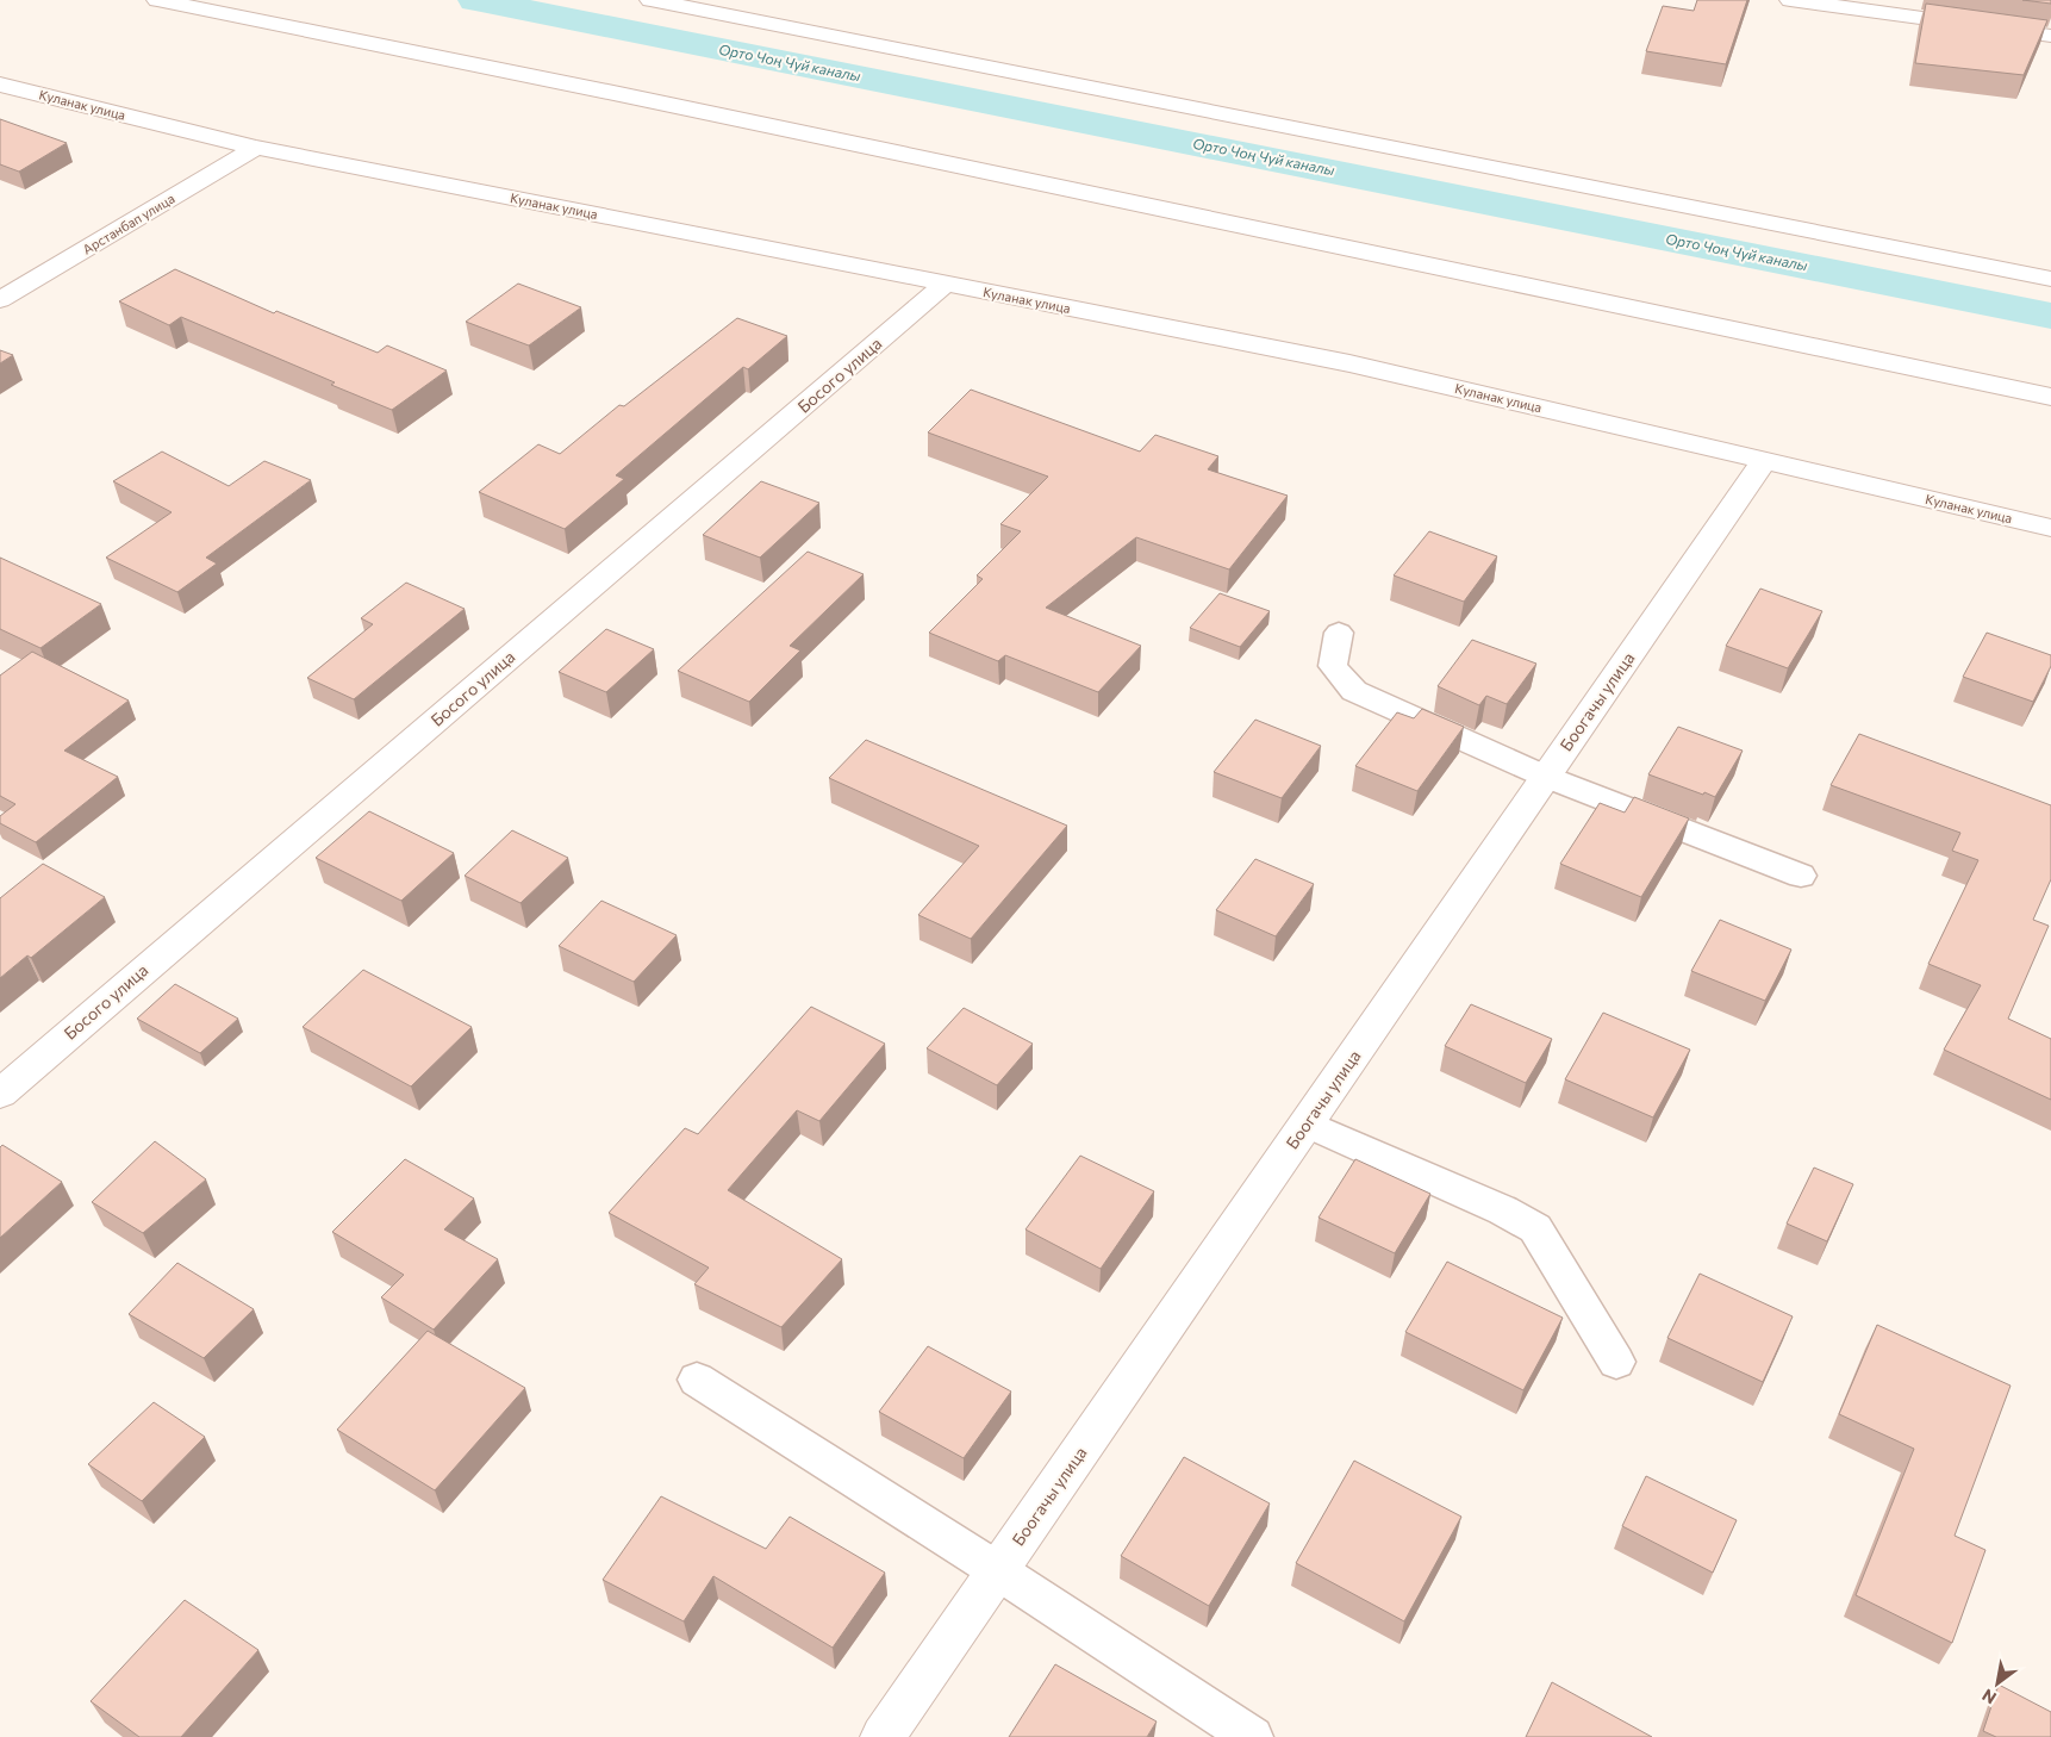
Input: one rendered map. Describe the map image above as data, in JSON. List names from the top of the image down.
{
  "streets": {
    "street": [
      "Куланак улица",
      "Арстанбап улица",
      "Босого улица",
      "Боогачы улица"
    ]
  },
  "crossings": [
    ["Куланак улица", "Арстанбап улица"],
    ["Куланак улица", "Босого улица"],
    ["Куланак улица", "Боогачы улица"]
  ],
  "water": ["Орто Чоң Чүй каналы"],
  "north": "bottom left"
}
